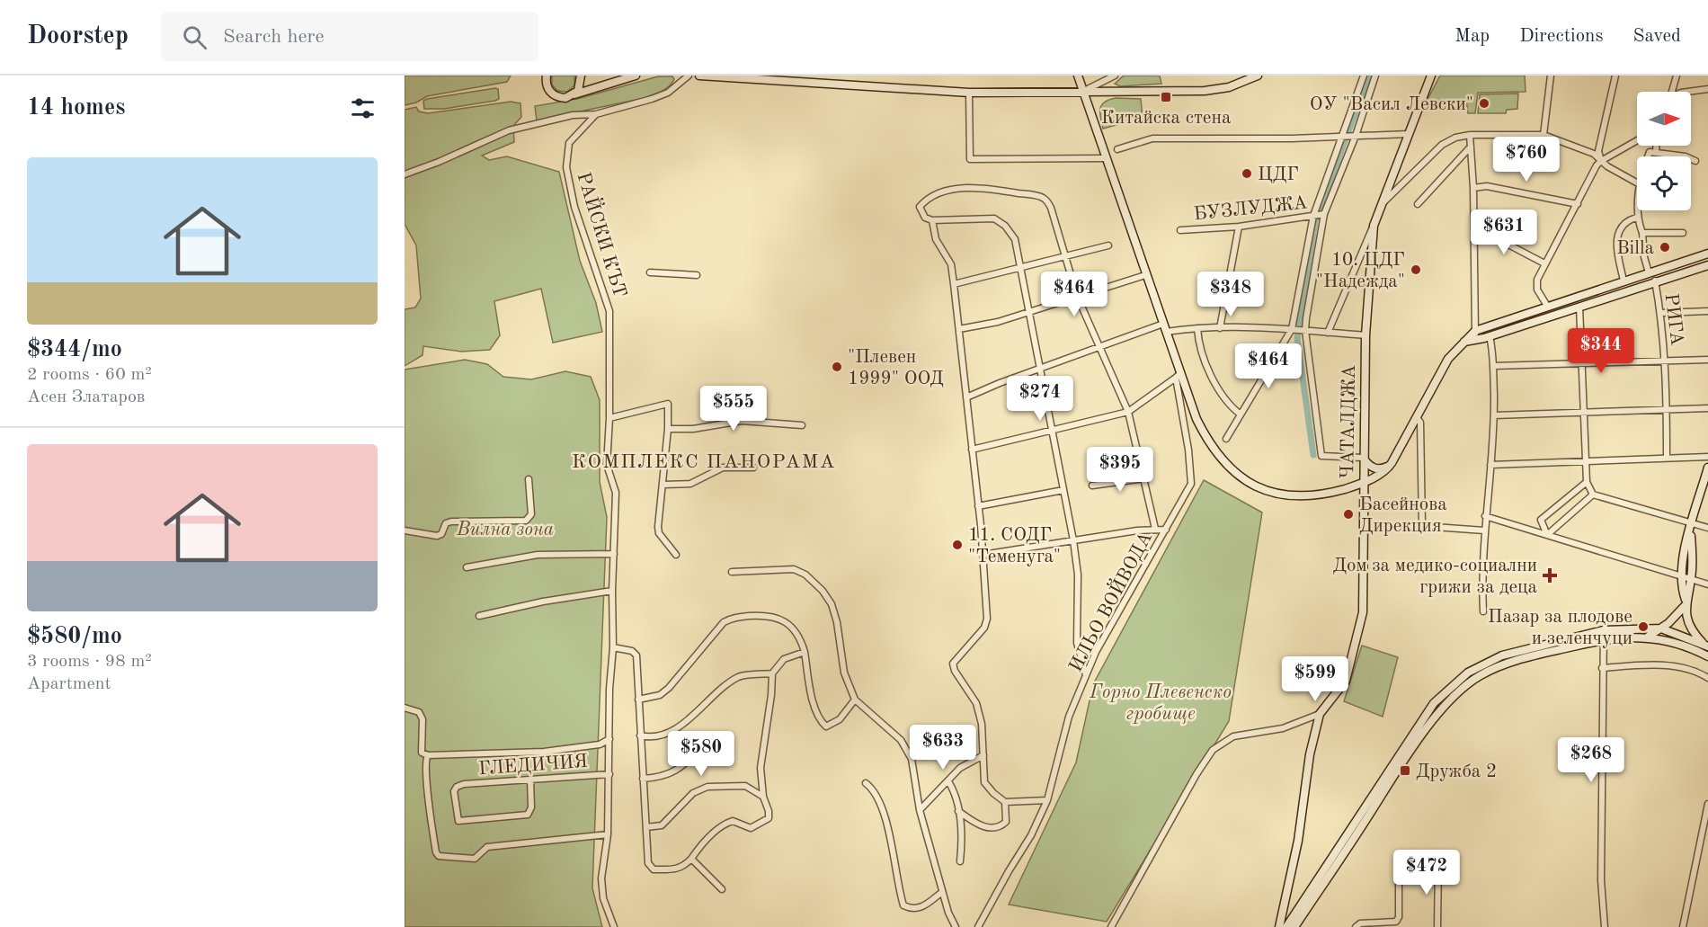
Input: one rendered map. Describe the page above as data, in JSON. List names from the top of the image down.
{
  "streets": {
    "street": [
      "БУЗЛУДЖА",
      "РАЙСКИ КЪТ",
      "РИГА",
      "ЧАТАЛДЖА",
      "ИЛЬО ВОЙВОДА",
      "ГЛЕДИЧИЯ"
    ]
  },
  "crossings": [
    ["РАЙСКИ КЪТ", "ГЛЕДИЧИЯ"]
  ],
  "districts": ["КОМПЛЕКС ПАНОРАМА"],
  "parks": ["Вилна зона", "Горно Плевенско гробище"],
  "places": {
    "transit": ["Китайска стена", "Дружба 2"],
    "other": [
      "ОУ \"Васил Левски\"",
      "ЦДГ",
      "Billa",
      "10. ЦДГ \"Надежда\"",
      "\"Плевен 1999\" ООД",
      "Басейнова Дирекция",
      "11. СОДГ \"Теменуга\"",
      "Пазар за плодове и зеленчуци"
    ],
    "health": ["Дом за медико-социални грижи за деца"]
  },
  "north": "right",
  "page": {
    "header": "Doorstep",
    "search": "Search here",
    "nav": ["Map", "Directions", "Saved"],
    "heading": "14 homes",
    "price": [
      "$760",
      "$631",
      "$464",
      "$348",
      "$344",
      "$464",
      "$274",
      "$555",
      "$395",
      "$599",
      "$633",
      "$580",
      "$268",
      "$472"
    ],
    "list": [
      {
        "name": "$344/mo",
        "note": "2 rooms · 60 m² · Асен Златаров"
      },
      {
        "name": "$580/mo",
        "note": "3 rooms · 98 m² · Apartment"
      }
    ]
  }
}
